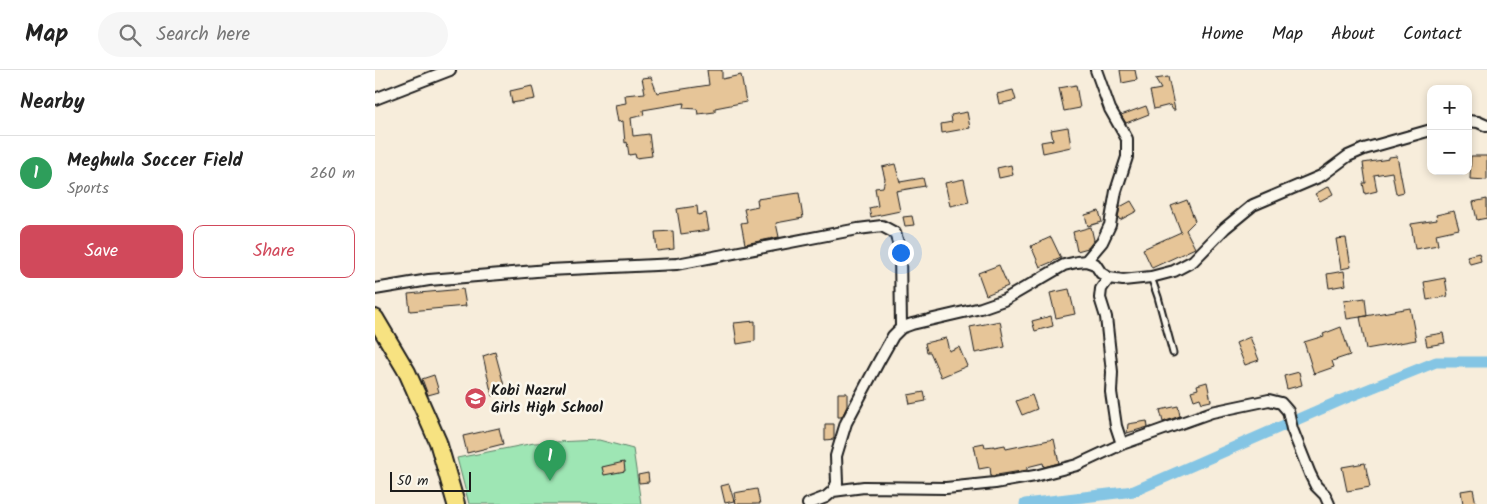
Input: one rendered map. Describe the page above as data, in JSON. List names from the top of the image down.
{
  "places": {
    "school or university": ["Kobi Nazrul Girls High School"]
  },
  "scale_bar": "50 m",
  "page": {
    "header": "Map",
    "search": "Search here",
    "nav": [
      "Home",
      "Map",
      "About",
      "Contact"
    ],
    "heading": "Nearby",
    "map_buttons": ["+", "−"],
    "list": [
      {
        "mark": "1",
        "name": "Meghula Soccer Field",
        "note": "Sports",
        "value": "260 m"
      }
    ],
    "buttons": ["Save", "Share"],
    "pins": "1",
    "scale": "50 m"
  }
}
